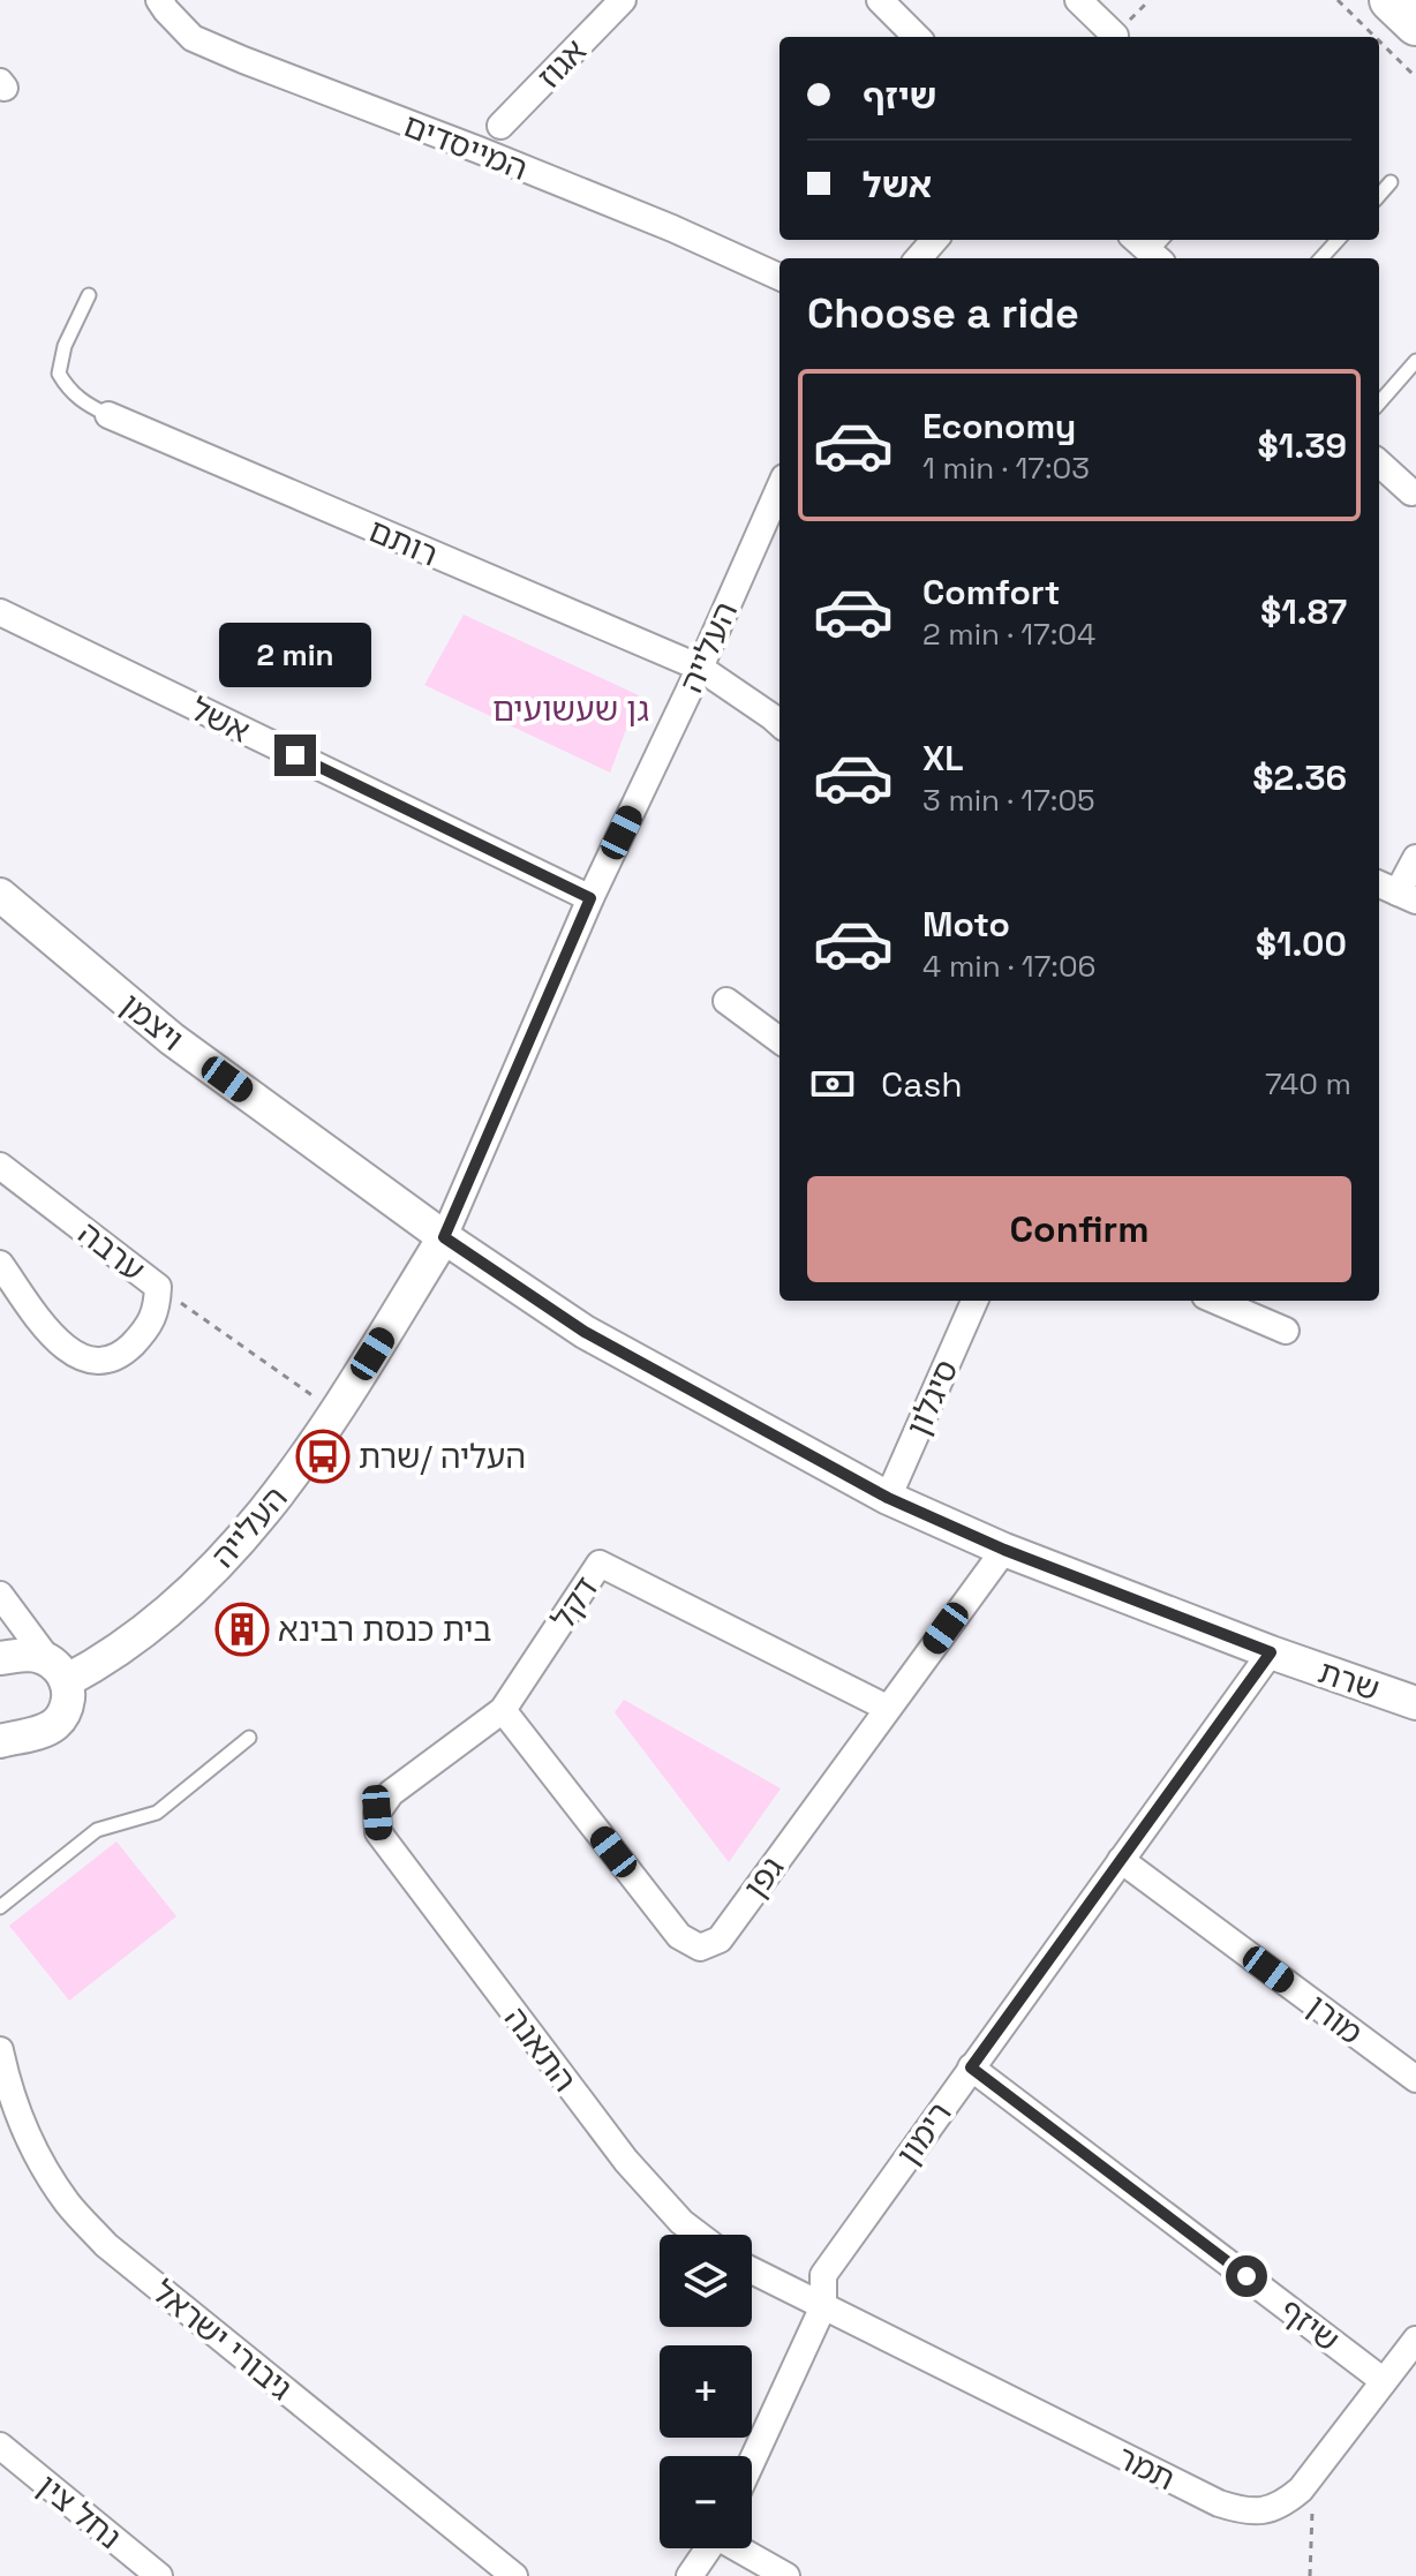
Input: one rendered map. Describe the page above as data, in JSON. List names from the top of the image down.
{
  "streets": {
    "street": [
      "אגוז",
      "המייסדים",
      "רותם",
      "העלייה",
      "אשל",
      "ויצמן",
      "ערבה",
      "סיגלון",
      "דקל",
      "שרת",
      "גפן",
      "מורן",
      "התאנה",
      "רימון",
      "שיזף",
      "גיבורי ישראל",
      "תמר",
      "נחל צין"
    ]
  },
  "crossings": [
    ["רותם", "העלייה"],
    ["העלייה", "אשל"],
    ["העלייה", "ויצמן"],
    ["העלייה", "שרת"],
    ["ויצמן", "שרת"],
    ["סיגלון", "שרת"],
    ["דקל", "גפן"],
    ["דקל", "התאנה"],
    ["שרת", "גפן"],
    ["שרת", "רימון"],
    ["מורן", "רימון"],
    ["רימון", "שיזף"],
    ["רימון", "תמר"],
    ["שיזף", "תמר"]
  ],
  "parks": ["גן שעשועים"],
  "places": {
    "bus stop": ["העליה /שרת"],
    "building": ["בית כנסת רבינא"]
  },
  "page": {
    "banner": ["שיזף", "אשל"],
    "heading": "Choose a ride",
    "list": [
      {
        "name": "Economy",
        "note": "1 min · 17:03",
        "value": "$1.39"
      },
      {
        "name": "Comfort",
        "note": "2 min · 17:04",
        "value": "$1.87"
      },
      {
        "name": "XL",
        "note": "3 min · 17:05",
        "value": "$2.36"
      },
      {
        "name": "Moto",
        "note": "4 min · 17:06",
        "value": "$1.00"
      }
    ],
    "bubble": "2 min",
    "pay": ["Cash", "740 m"],
    "buttons": "Confirm",
    "map_buttons": ["+", "−"]
  }
}
